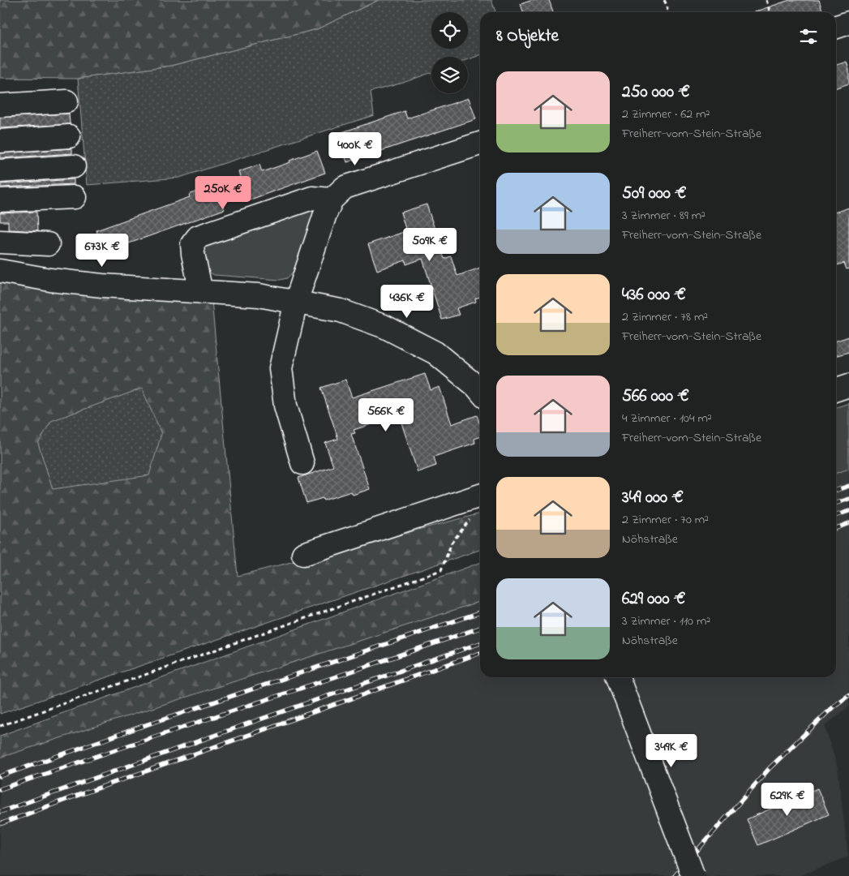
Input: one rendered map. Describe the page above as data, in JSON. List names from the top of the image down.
{
  "page": {
    "heading": "8 Objekte",
    "list": [
      {
        "name": "250 000 €",
        "note": "2 Zimmer · 62 m² · Freiherr-vom-Stein-Straße"
      },
      {
        "name": "509 000 €",
        "note": "3 Zimmer · 89 m² · Freiherr-vom-Stein-Straße"
      },
      {
        "name": "436 000 €",
        "note": "2 Zimmer · 78 m² · Freiherr-vom-Stein-Straße"
      },
      {
        "name": "566 000 €",
        "note": "4 Zimmer · 104 m² · Freiherr-vom-Stein-Straße"
      },
      {
        "name": "349 000 €",
        "note": "2 Zimmer · 70 m² · Nöhstraße"
      },
      {
        "name": "629 000 €",
        "note": "3 Zimmer · 110 m² · Nöhstraße"
      }
    ],
    "price": [
      "400K €",
      "250K €",
      "509K €",
      "673K €",
      "436K €",
      "566K €",
      "349K €",
      "629K €"
    ]
  }
}
